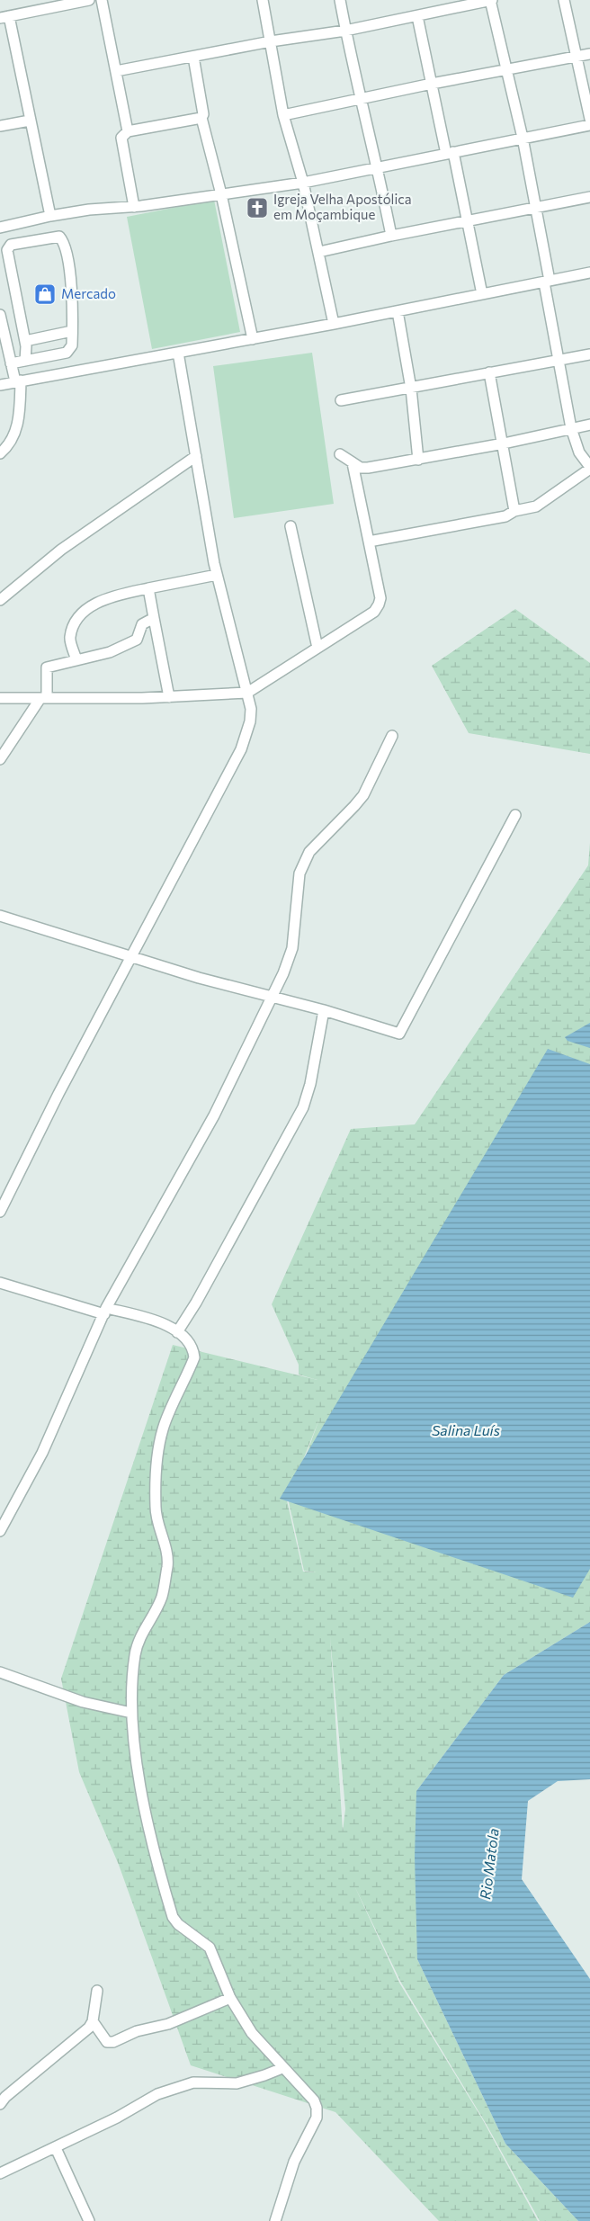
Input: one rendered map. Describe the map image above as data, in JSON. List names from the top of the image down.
{
  "water": ["Salina Luís", "Rio Matola"],
  "places": {
    "church": ["Igreja Velha Apostólica em Moçambique"],
    "shop": ["Mercado"]
  }
}
